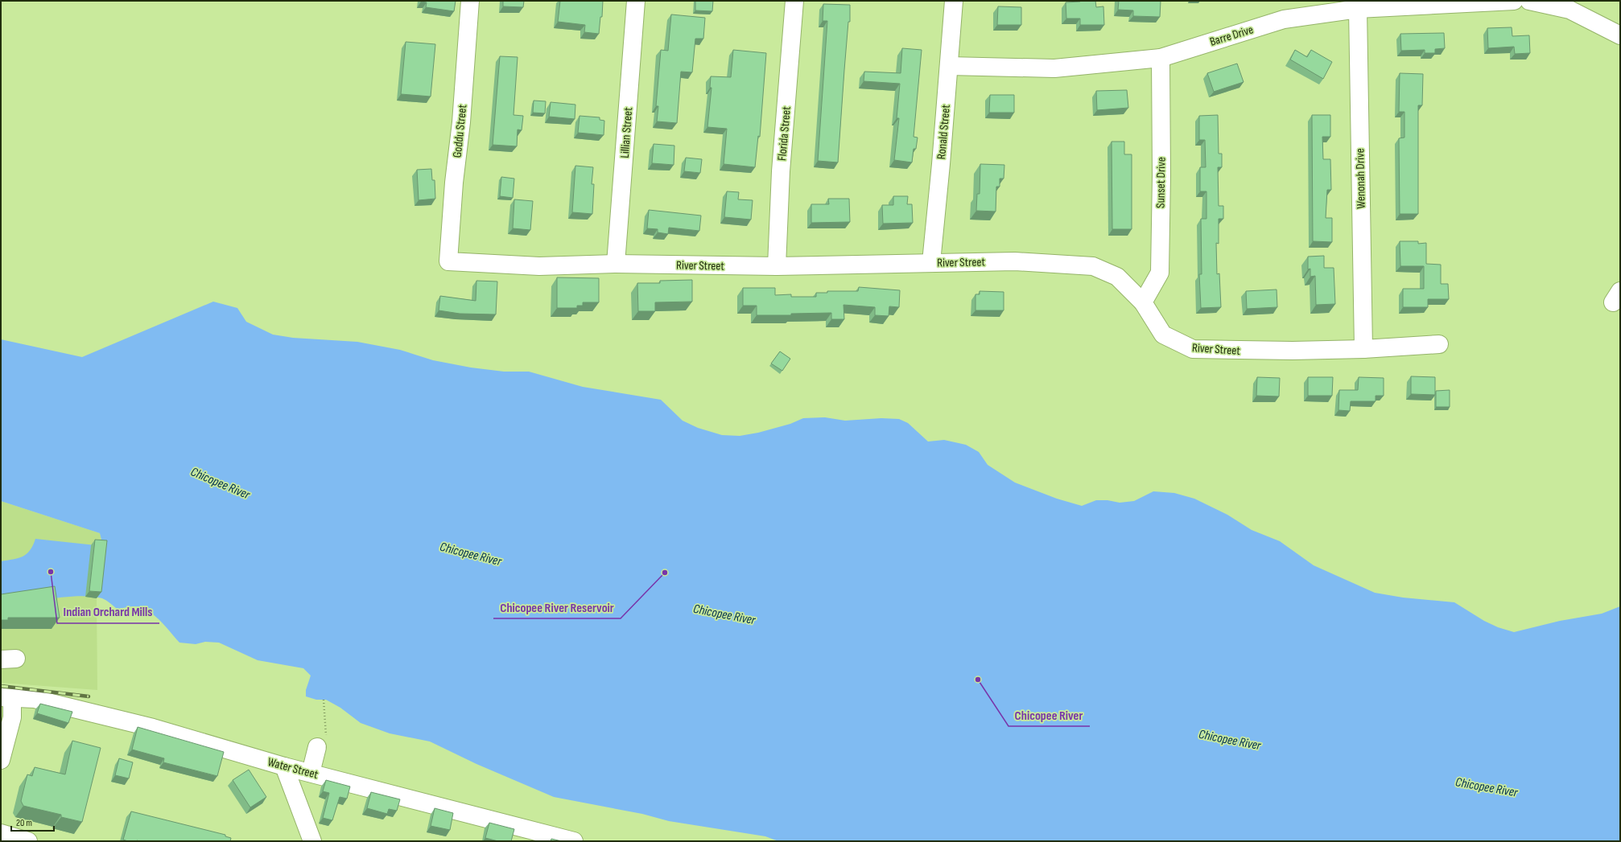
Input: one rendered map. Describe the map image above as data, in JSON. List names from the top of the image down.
{
  "streets": {
    "street": [
      "Barre Drive",
      "Goddu Street",
      "Ronald Street",
      "Lillian Street",
      "Florida Street",
      "Wenonah Drive",
      "Sunset Drive",
      "River Street",
      "Water Street"
    ]
  },
  "crossings": [
    ["Barre Drive", "Ronald Street"],
    ["Barre Drive", "Wenonah Drive"],
    ["Barre Drive", "Sunset Drive"],
    ["Goddu Street", "River Street"],
    ["Ronald Street", "River Street"],
    ["Lillian Street", "River Street"],
    ["Florida Street", "River Street"],
    ["Wenonah Drive", "River Street"],
    ["Sunset Drive", "River Street"]
  ],
  "water": ["Chicopee River"],
  "places": ["Indian Orchard Mills", "Chicopee River Reservoir", "Chicopee River"],
  "scale_bar": "20 m"
}
